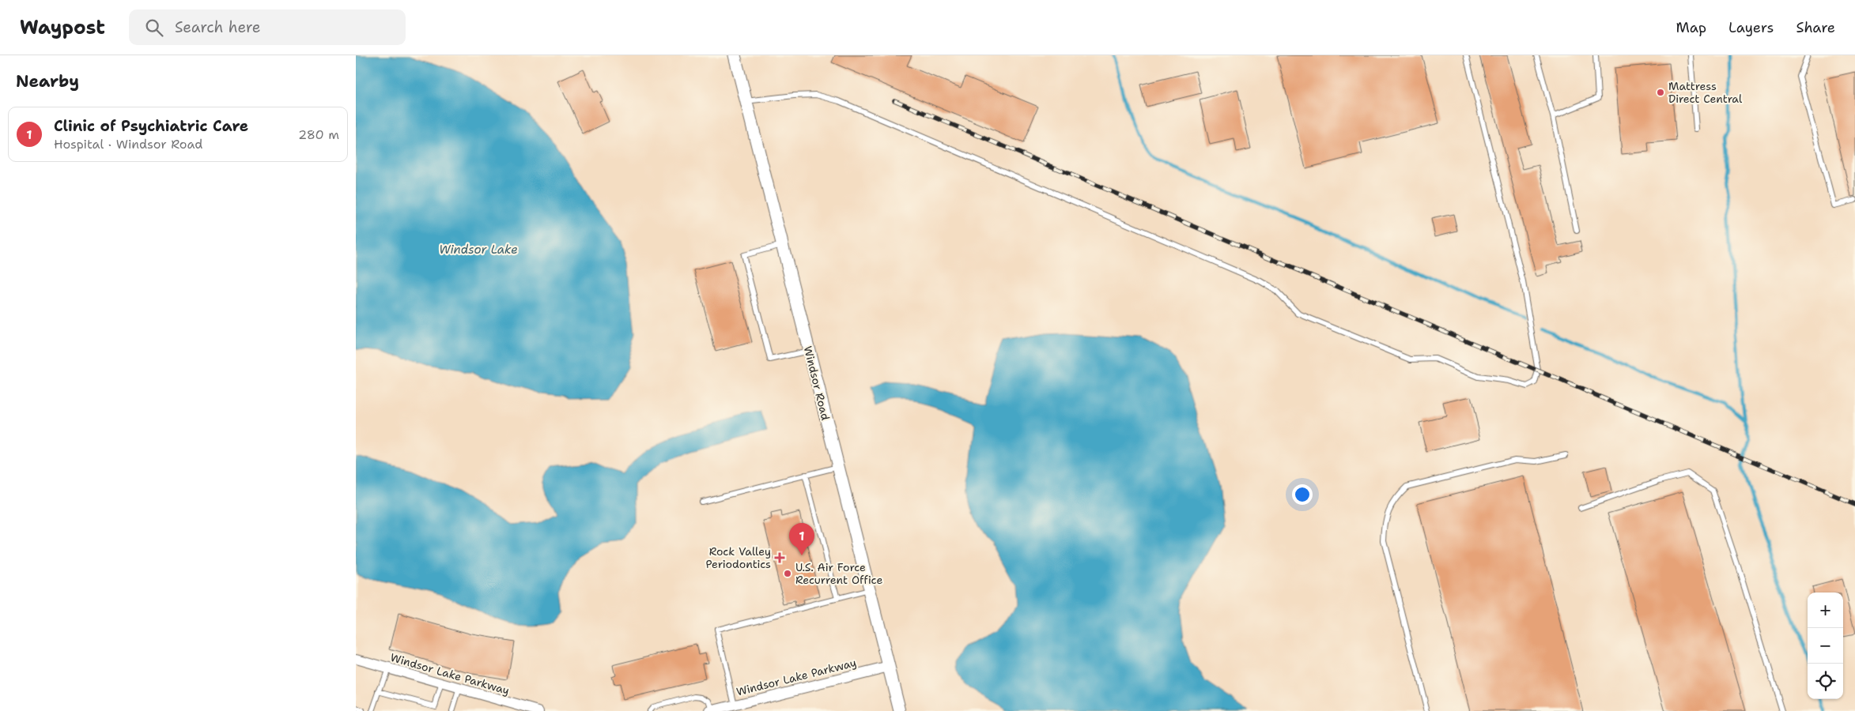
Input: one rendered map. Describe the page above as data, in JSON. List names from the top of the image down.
{
  "streets": {
    "street": ["Windsor Road", "Windsor Lake Parkway"]
  },
  "crossings": [
    ["Windsor Road", "Windsor Lake Parkway"]
  ],
  "water": ["Windsor Lake"],
  "places": {
    "other": ["Mattress Direct Central", "U.S. Air Force Recurrent Office"],
    "health": ["Rock Valley Periodontics"]
  },
  "page": {
    "header": "Waypost",
    "search": "Search here",
    "nav": ["Map", "Layers", "Share"],
    "heading": "Nearby",
    "list": [
      {
        "mark": "1",
        "name": "Clinic of Psychiatric Care",
        "note": "Hospital · Windsor Road",
        "value": "280 m"
      }
    ],
    "pins": "1",
    "map_buttons": ["+", "−"]
  }
}
